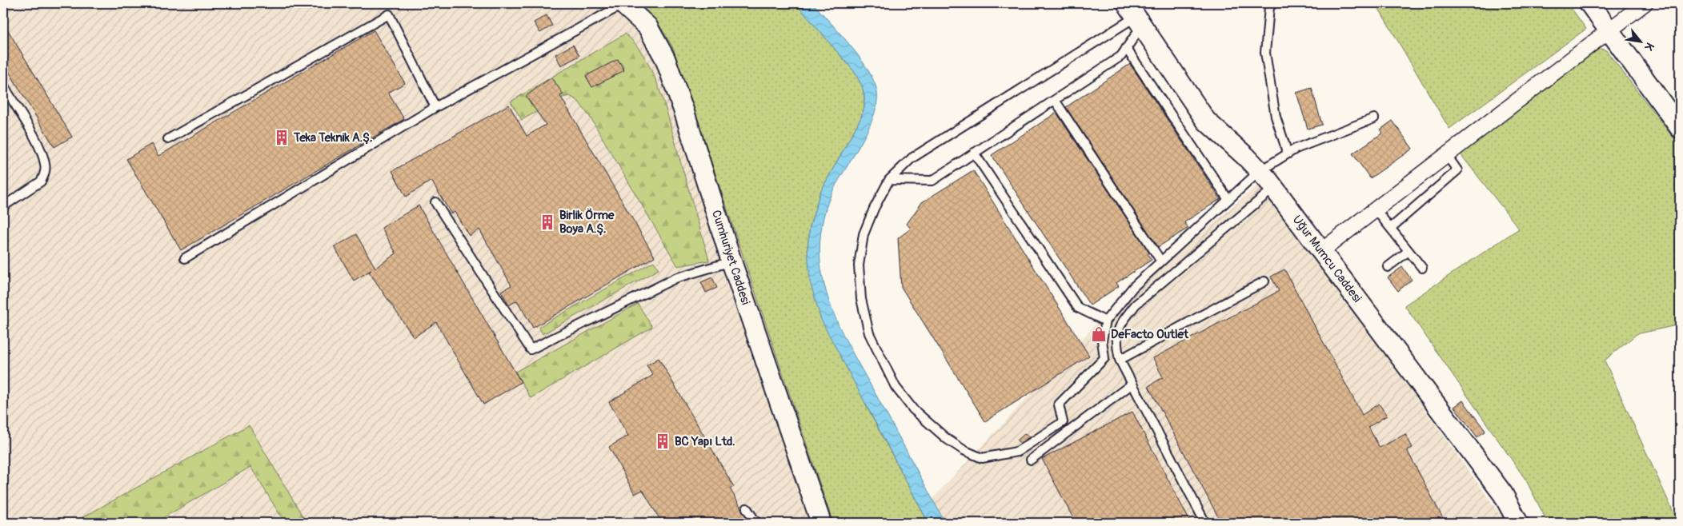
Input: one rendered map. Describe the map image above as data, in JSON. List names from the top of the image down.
{
  "streets": {
    "street": ["Cumhuriyet Caddesi", "Uğur Mumcu Caddesi"]
  },
  "places": {
    "building": ["Teka Teknik A.Ş.", "Birlik Örme Boya A.Ş.", "BC Yapı Ltd."],
    "shop": ["DeFacto Outlet"]
  },
  "north": "bottom right"
}
